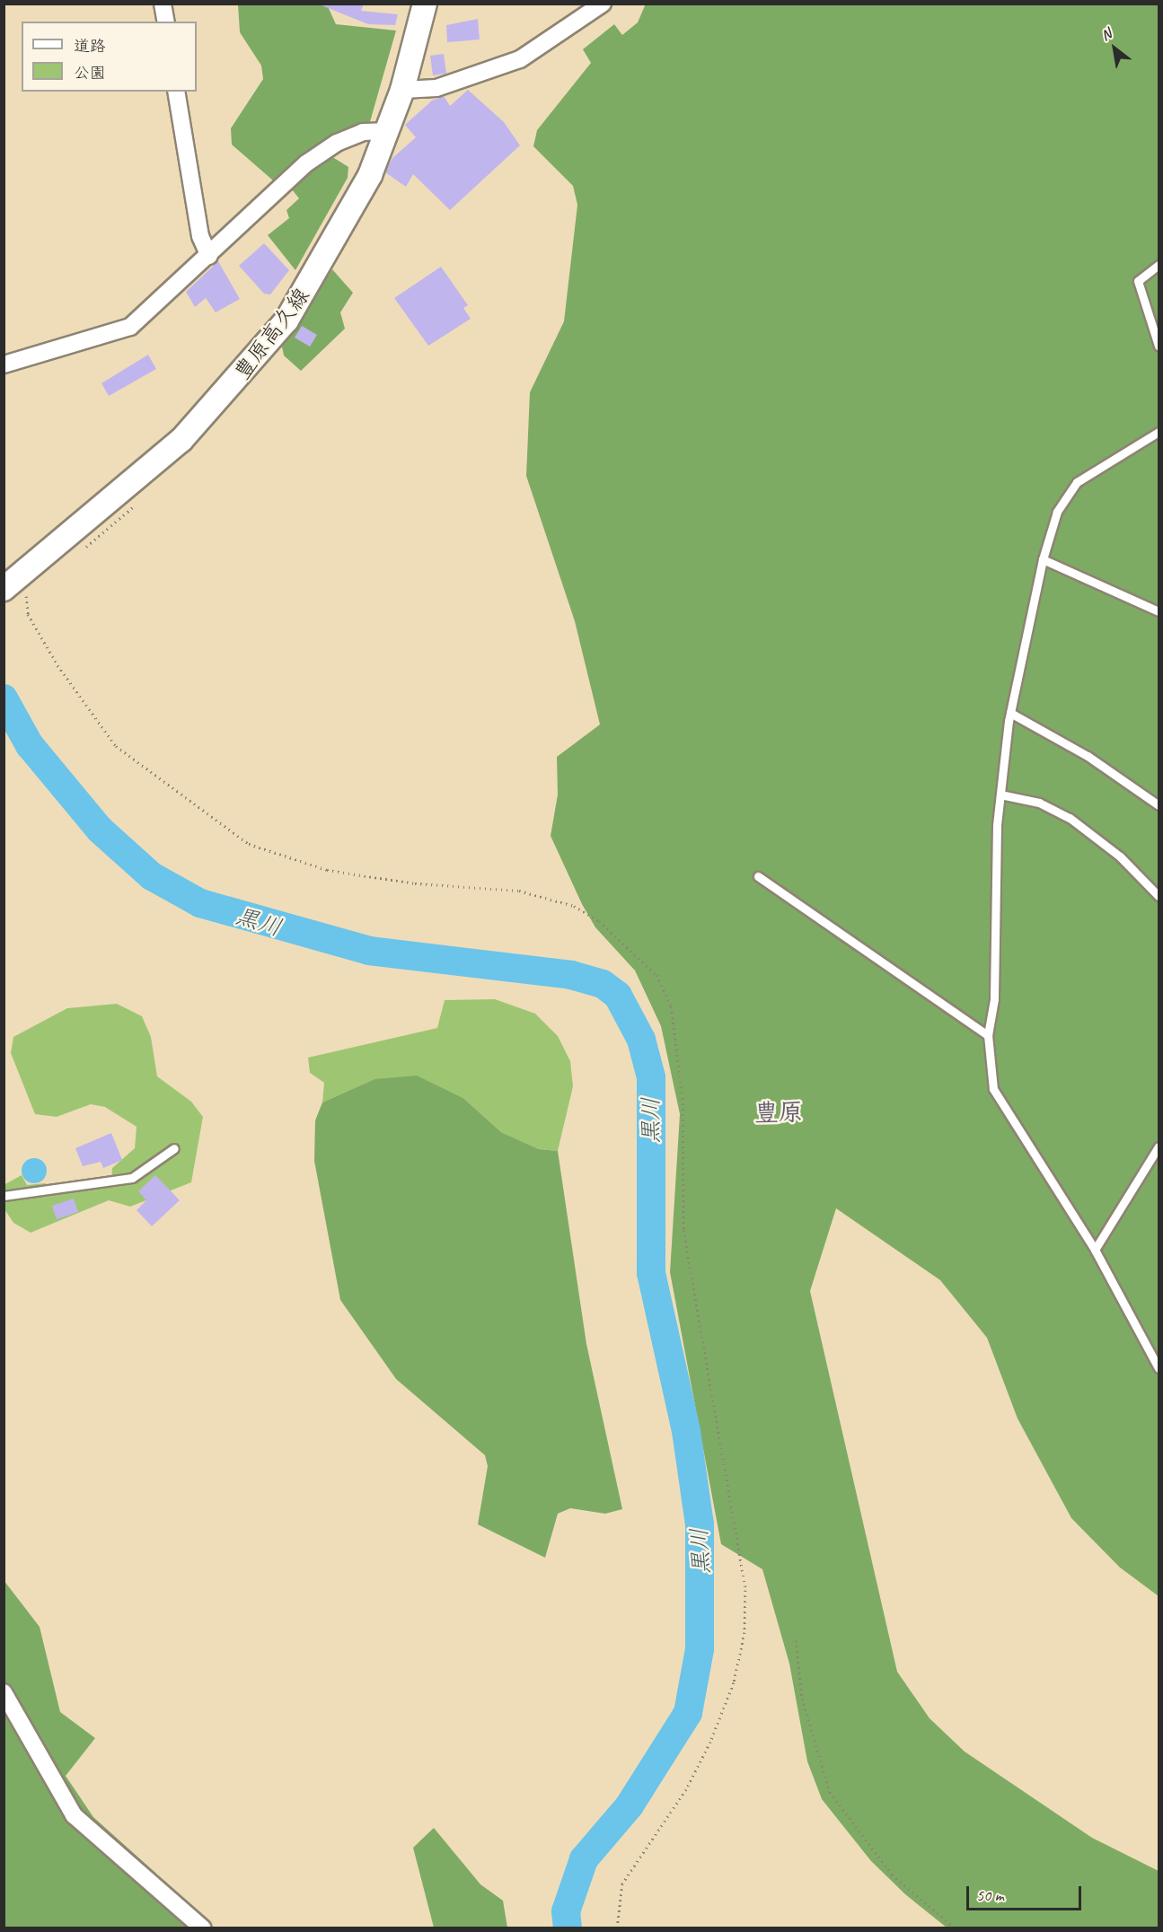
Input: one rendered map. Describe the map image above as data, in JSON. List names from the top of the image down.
{
  "streets": {
    "main road": ["豊原高久線"]
  },
  "districts": ["豊原"],
  "water": ["黒川"],
  "legend": ["道路", "公園"],
  "scale_bar": "50 m",
  "north": "top left"
}
